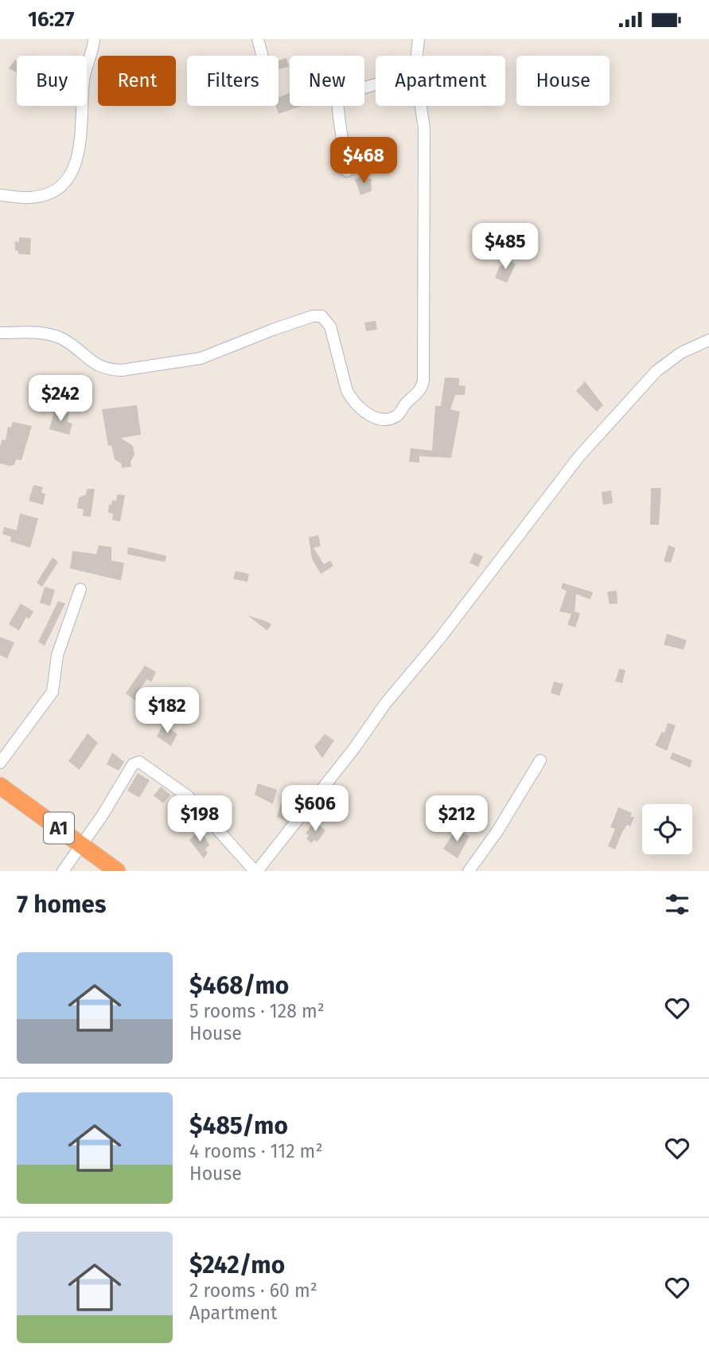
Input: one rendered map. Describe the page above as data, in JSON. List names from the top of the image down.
{
  "streets": {
    "highway": ["A1"]
  },
  "page": {
    "status": "16:27",
    "chip": [
      "Buy",
      "Rent",
      "Filters",
      "New",
      "Apartment",
      "House"
    ],
    "price": [
      "$468",
      "$485",
      "$242",
      "$182",
      "$606",
      "$198",
      "$212"
    ],
    "heading": "7 homes",
    "list": [
      {
        "name": "$468/mo",
        "note": "5 rooms · 128 m² · House"
      },
      {
        "name": "$485/mo",
        "note": "4 rooms · 112 m² · House"
      },
      {
        "name": "$242/mo",
        "note": "2 rooms · 60 m² · Apartment"
      }
    ]
  }
}
